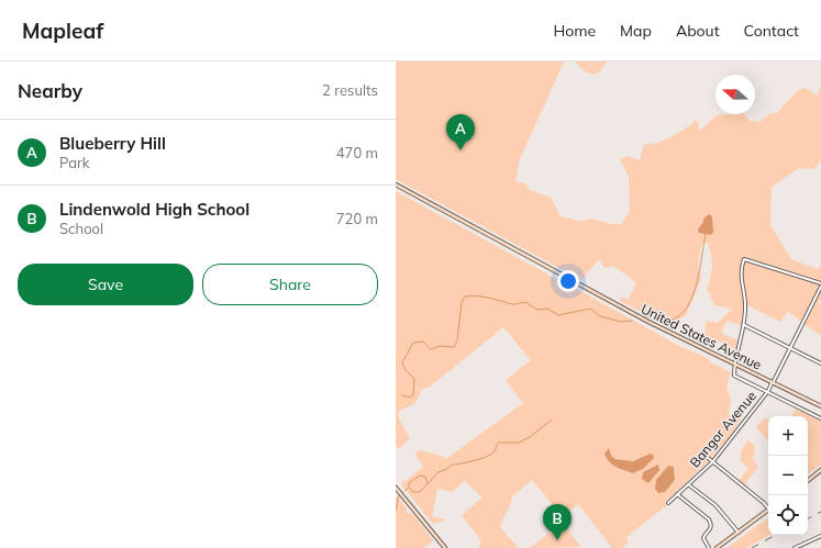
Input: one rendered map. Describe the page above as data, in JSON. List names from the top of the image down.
{
  "streets": {
    "street": ["United States Avenue", "Bangor Avenue"]
  },
  "crossings": [
    ["United States Avenue", "Bangor Avenue"]
  ],
  "north": "left",
  "page": {
    "header": "Mapleaf",
    "nav": [
      "Home",
      "Map",
      "About",
      "Contact"
    ],
    "heading": ["Nearby", "2 results"],
    "pins": ["A", "B"],
    "list": [
      {
        "mark": "A",
        "name": "Blueberry Hill",
        "note": "Park",
        "value": "470 m"
      },
      {
        "mark": "B",
        "name": "Lindenwold High School",
        "note": "School",
        "value": "720 m"
      }
    ],
    "buttons": ["Save", "Share"],
    "map_buttons": ["+", "−"]
  }
}
